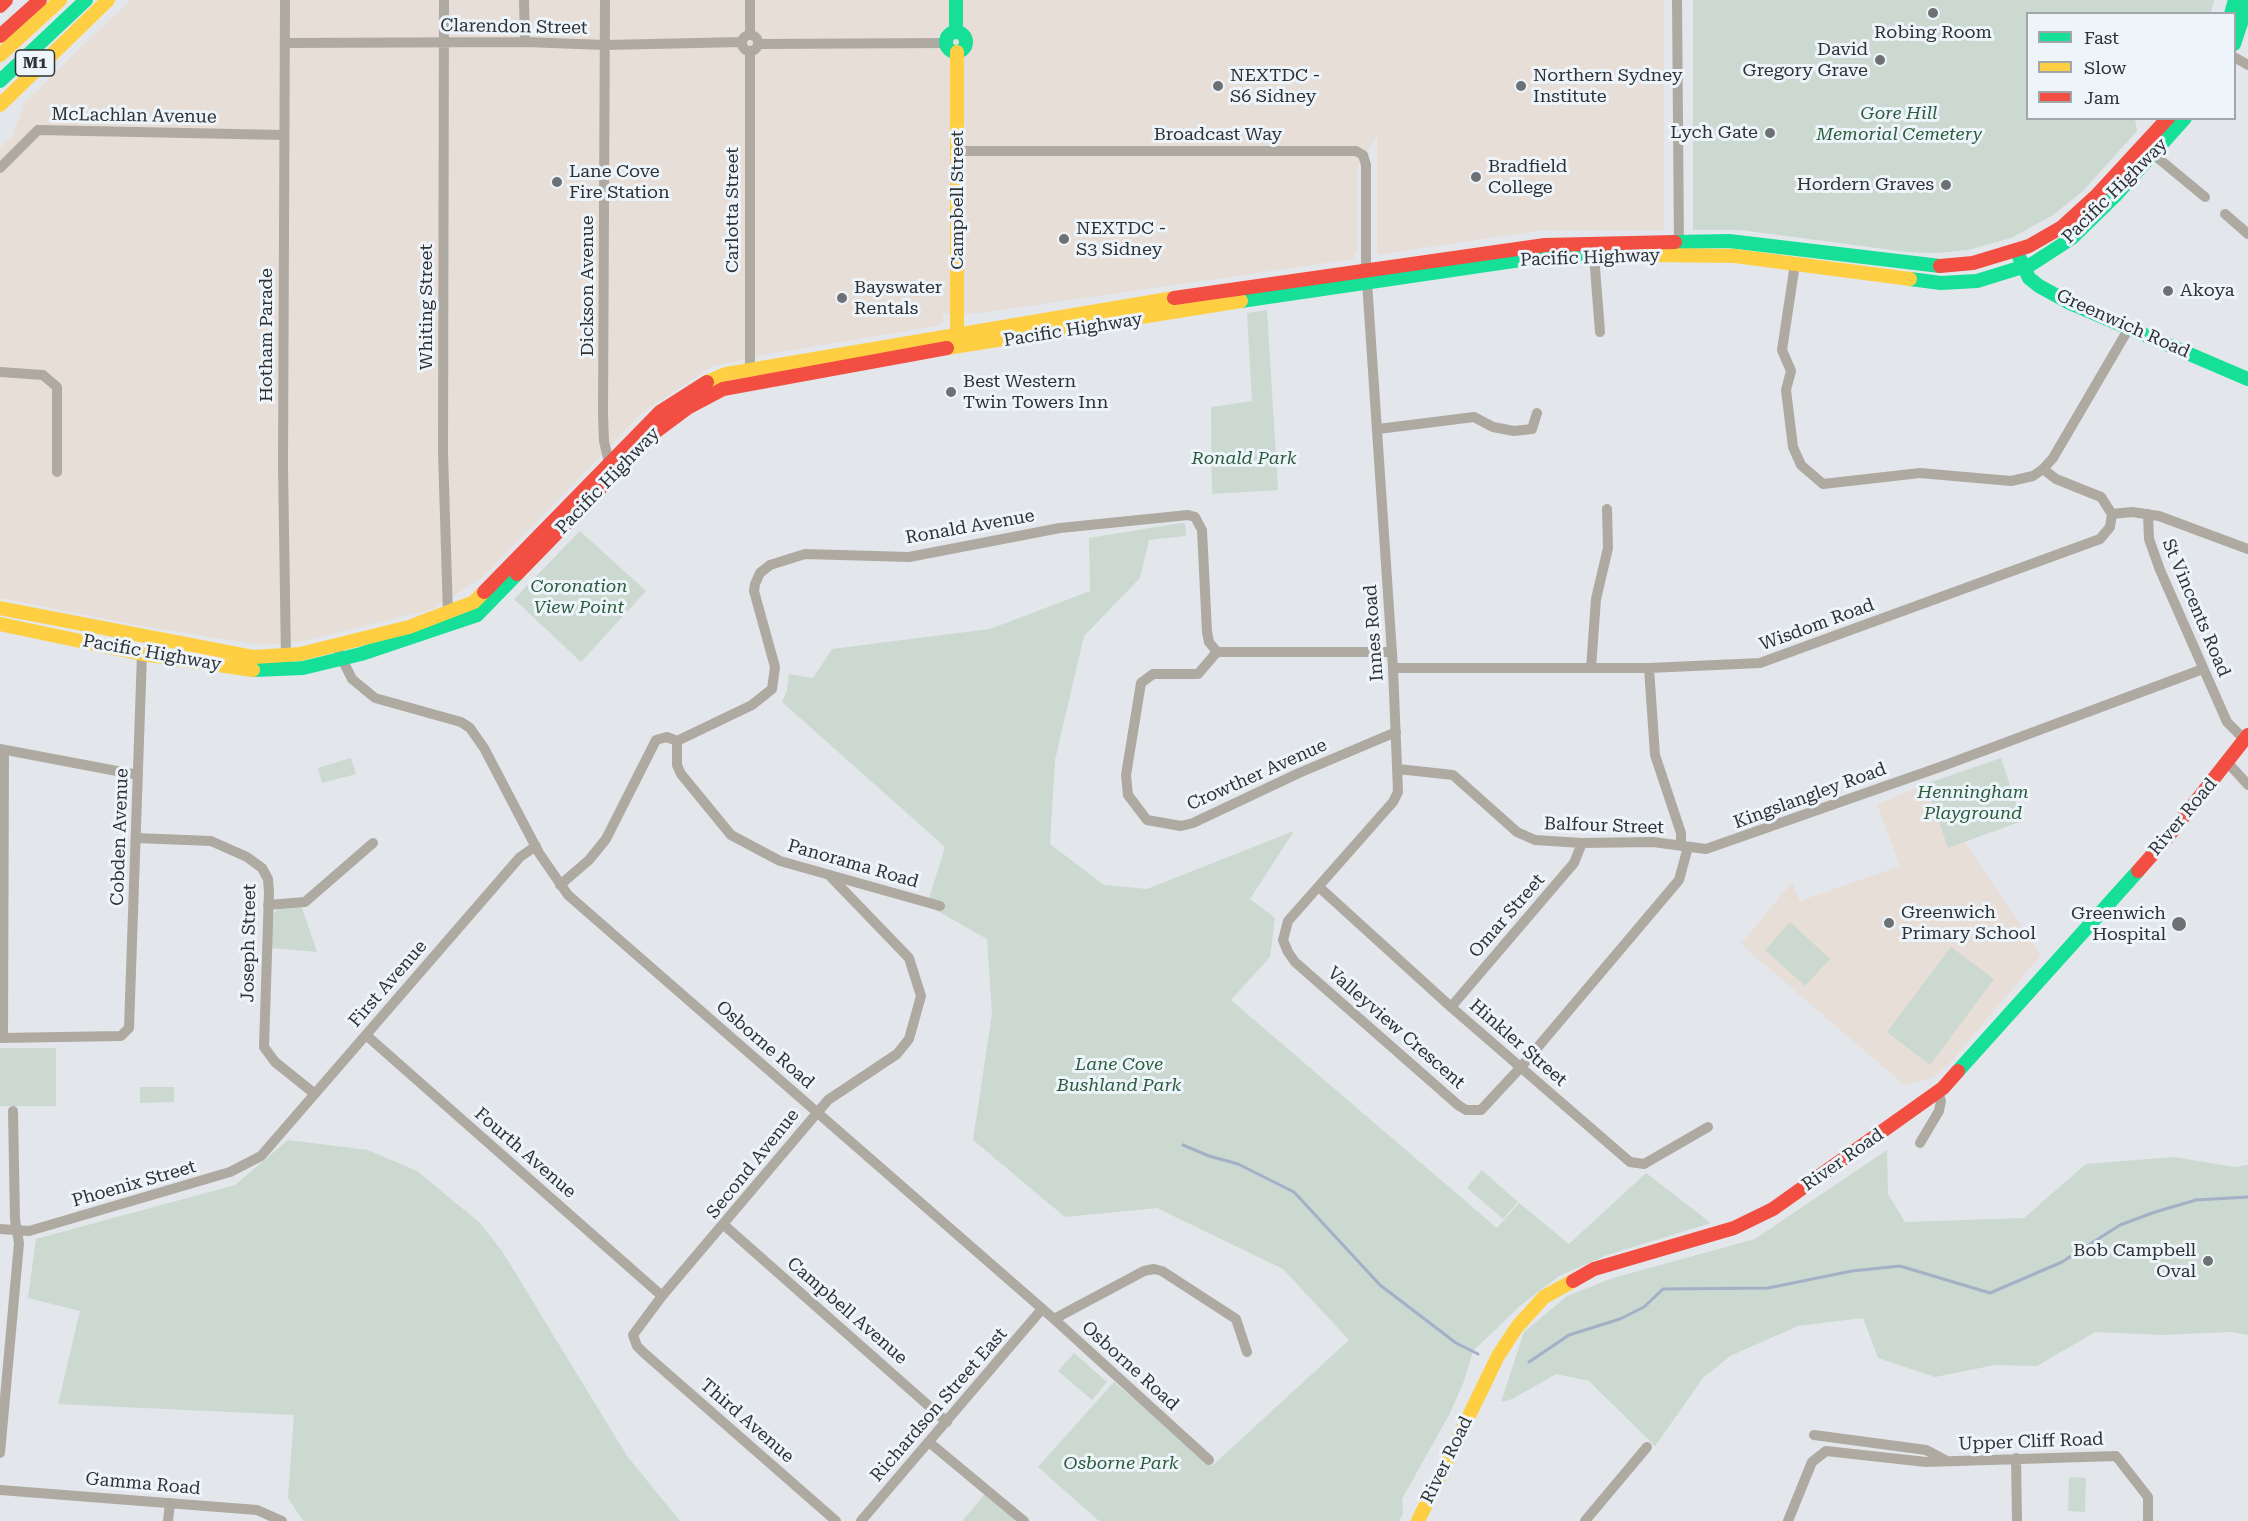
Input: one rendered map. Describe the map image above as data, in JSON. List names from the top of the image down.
{
  "streets": {
    "main road": [
      "M1",
      "Pacific Highway",
      "Campbell Street",
      "Greenwich Road",
      "River Road"
    ],
    "street": [
      "Clarendon Street",
      "McLachlan Avenue",
      "Broadcast Way",
      "Carlotta Street",
      "Dickson Avenue",
      "Whiting Street",
      "Hotham Parade",
      "Ronald Avenue",
      "St Vincents Road",
      "Wisdom Road",
      "Innes Road",
      "Crowther Avenue",
      "Kingslangley Road",
      "Balfour Street",
      "Cobden Avenue",
      "Panorama Road",
      "Omar Street",
      "Joseph Street",
      "First Avenue",
      "Valleyview Crescent",
      "Hinkler Street",
      "Osborne Road",
      "Fourth Avenue",
      "Second Avenue",
      "Phoenix Street",
      "Campbell Avenue",
      "Richardson Street East",
      "Third Avenue",
      "Upper Cliff Road",
      "Gamma Road"
    ]
  },
  "crossings": [
    ["Clarendon Street", "Dickson Avenue"],
    ["Clarendon Street", "Whiting Street"],
    ["Clarendon Street", "Hotham Parade"],
    ["McLachlan Avenue", "Hotham Parade"],
    ["Broadcast Way", "Pacific Highway"],
    ["Broadcast Way", "Campbell Street"],
    ["Broadcast Way", "Innes Road"],
    ["Pacific Highway", "Campbell Street"],
    ["Pacific Highway", "Carlotta Street"],
    ["Pacific Highway", "Dickson Avenue"],
    ["Pacific Highway", "Whiting Street"],
    ["Pacific Highway", "Greenwich Road"],
    ["Pacific Highway", "Hotham Parade"],
    ["Pacific Highway", "Innes Road"],
    ["Pacific Highway", "Cobden Avenue"],
    ["Pacific Highway", "Osborne Road"],
    ["Ronald Avenue", "Crowther Avenue"],
    ["Ronald Avenue", "Panorama Road"],
    ["Ronald Avenue", "Osborne Road"],
    ["St Vincents Road", "Kingslangley Road"],
    ["St Vincents Road", "River Road"],
    ["Wisdom Road", "Innes Road"],
    ["Innes Road", "Crowther Avenue"],
    ["Innes Road", "Balfour Street"],
    ["Innes Road", "Valleyview Crescent"],
    ["Innes Road", "Hinkler Street"],
    ["Kingslangley Road", "Balfour Street"],
    ["Balfour Street", "Omar Street"],
    ["Cobden Avenue", "Joseph Street"],
    ["Panorama Road", "Second Avenue"],
    ["Omar Street", "Hinkler Street"],
    ["Joseph Street", "First Avenue"],
    ["First Avenue", "Osborne Road"],
    ["First Avenue", "Fourth Avenue"],
    ["First Avenue", "Phoenix Street"],
    ["Valleyview Crescent", "Hinkler Street"],
    ["Osborne Road", "Second Avenue"],
    ["Osborne Road", "Richardson Street East"],
    ["Fourth Avenue", "Second Avenue"],
    ["Second Avenue", "Campbell Avenue"],
    ["Second Avenue", "Third Avenue"],
    ["Campbell Avenue", "Richardson Street East"]
  ],
  "parks": [
    "Gore Hill Memorial Cemetery",
    "Ronald Park",
    "Coronation View Point",
    "Henningham Playground",
    "Lane Cove Bushland Park",
    "Osborne Park"
  ],
  "places": [
    "Robing Room",
    "David Gregory Grave",
    "NEXTDC - S6 Sidney",
    "Northern Sydney Institute",
    "Lych Gate",
    "Bradfield College",
    "Lane Cove Fire Station",
    "Hordern Graves",
    "NEXTDC - S3 Sidney",
    "Akoya",
    "Bayswater Rentals",
    "Best Western Twin Towers Inn",
    "Greenwich Primary School",
    "Greenwich Hospital",
    "Bob Campbell Oval"
  ],
  "legend": ["Fast", "Slow", "Jam"]
}
